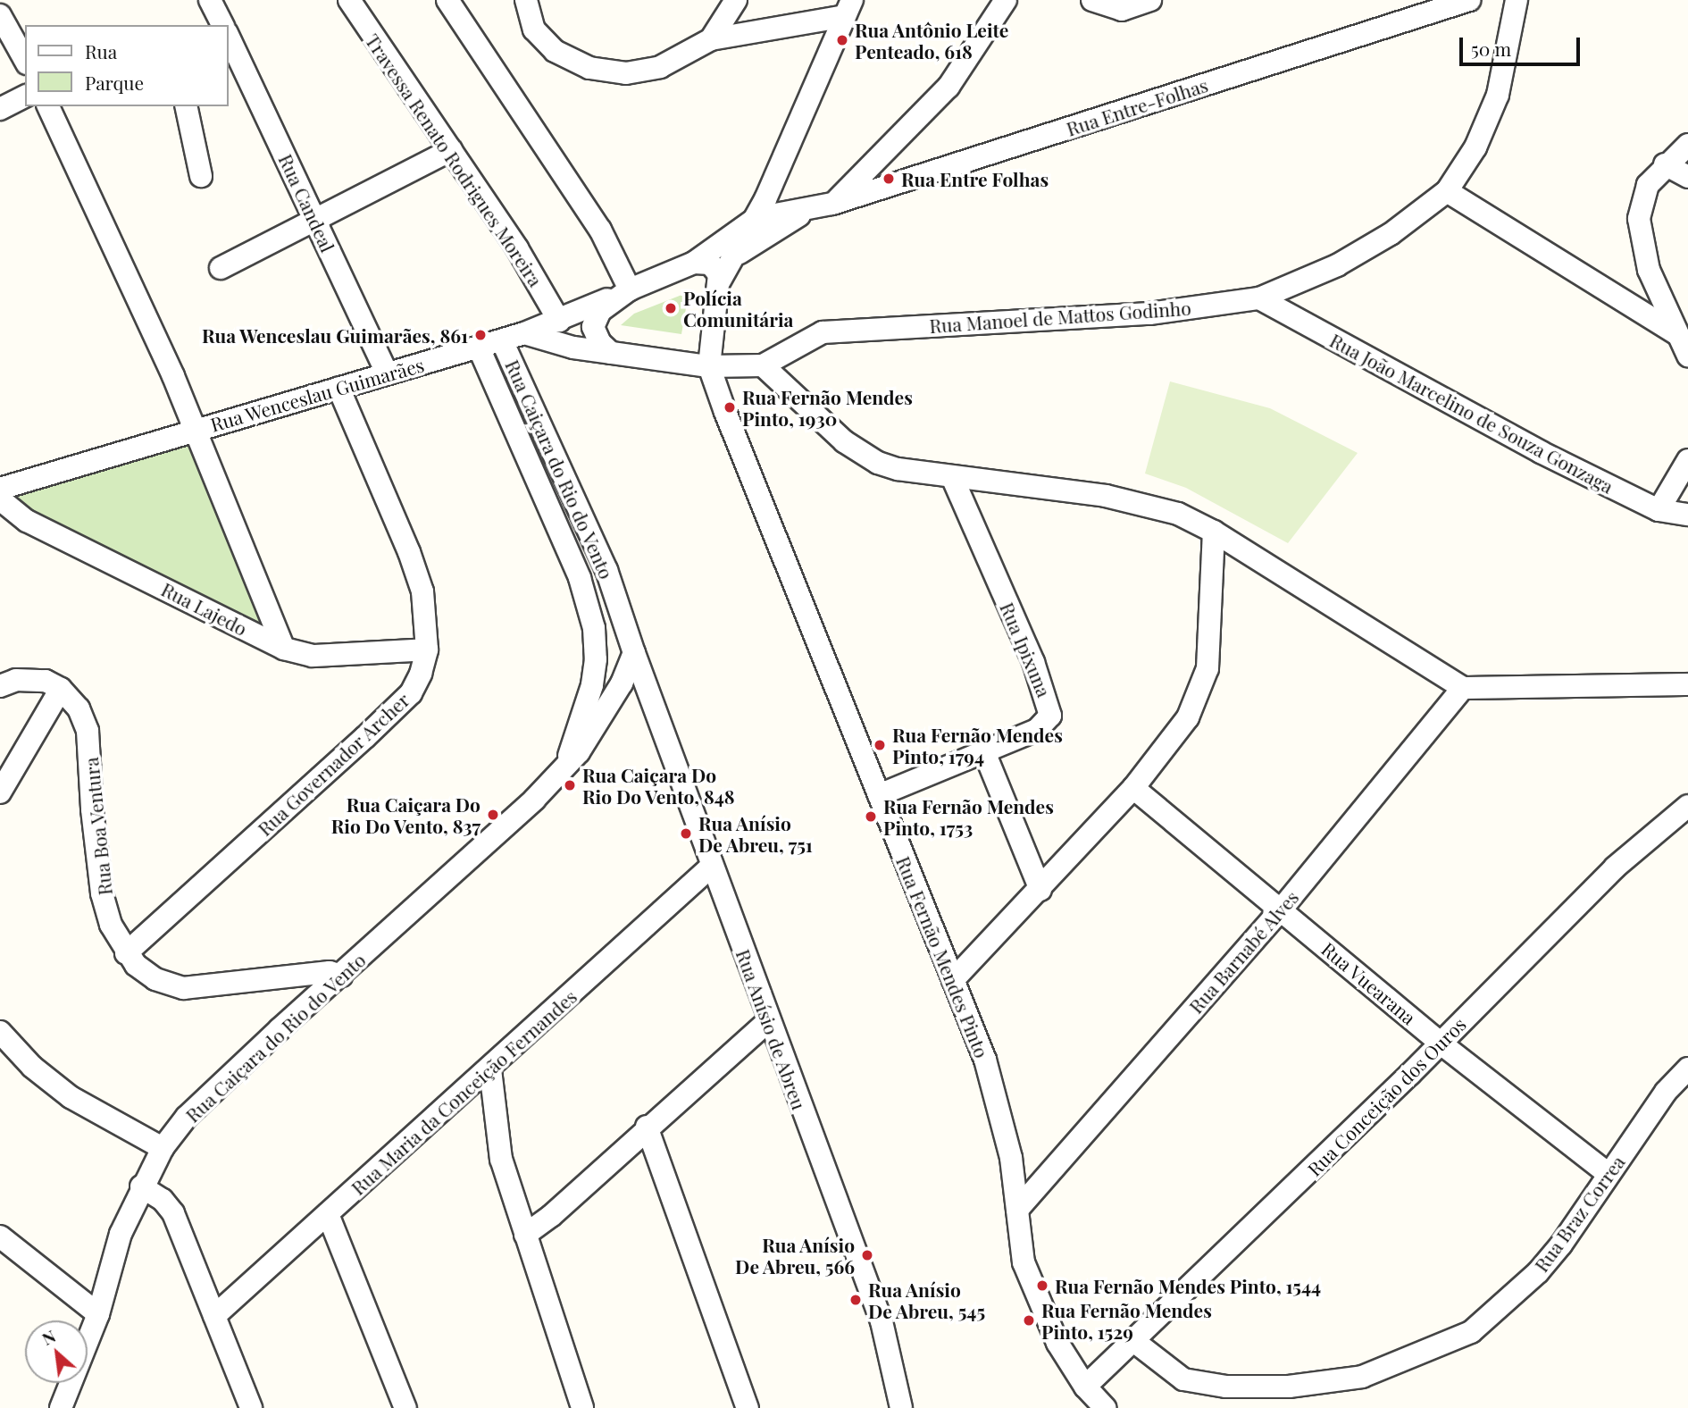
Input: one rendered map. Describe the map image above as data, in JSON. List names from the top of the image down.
{
  "streets": {
    "street": [
      "Rua Entre-Folhas",
      "Travessa Renato Rodrigues Moreira",
      "Rua Candeal",
      "Rua Manoel de Mattos Godinho",
      "Rua Wenceslau Guimarães",
      "Rua João Marcelino de Souza Gonzaga",
      "Rua Caiçara do Rio do Vento",
      "Rua Lajedo",
      "Rua Ipixuna",
      "Rua Governador Archer",
      "Rua Boa Ventura",
      "Rua Barnabé Alves",
      "Rua Fernão Mendes Pinto",
      "Rua Vuearana",
      "Rua Anísio de Abreu",
      "Rua Maria da Conceição Fernandes",
      "Rua Conceição dos Ouros",
      "Rua Braz Correa"
    ]
  },
  "crossings": [
    ["Rua Entre-Folhas", "Rua Wenceslau Guimarães"],
    ["Travessa Renato Rodrigues Moreira", "Rua Wenceslau Guimarães"],
    ["Rua Candeal", "Rua Wenceslau Guimarães"],
    ["Rua Manoel de Mattos Godinho", "Rua Wenceslau Guimarães"],
    ["Rua Manoel de Mattos Godinho", "Rua João Marcelino de Souza Gonzaga"],
    ["Rua Manoel de Mattos Godinho", "Rua Fernão Mendes Pinto"],
    ["Rua Wenceslau Guimarães", "Rua Caiçara do Rio do Vento"],
    ["Rua Wenceslau Guimarães", "Rua Governador Archer"],
    ["Rua Caiçara do Rio do Vento", "Rua Boa Ventura"],
    ["Rua Caiçara do Rio do Vento", "Rua Anísio de Abreu"],
    ["Rua Lajedo", "Rua Governador Archer"],
    ["Rua Ipixuna", "Rua Fernão Mendes Pinto"],
    ["Rua Governador Archer", "Rua Boa Ventura"],
    ["Rua Barnabé Alves", "Rua Fernão Mendes Pinto"],
    ["Rua Barnabé Alves", "Rua Vuearana"],
    ["Rua Fernão Mendes Pinto", "Rua Conceição dos Ouros"],
    ["Rua Vuearana", "Rua Conceição dos Ouros"],
    ["Rua Vuearana", "Rua Braz Correa"],
    ["Rua Anísio de Abreu", "Rua Maria da Conceição Fernandes"],
    ["Rua Conceição dos Ouros", "Rua Braz Correa"]
  ],
  "places": [
    "Rua Antônio Leite Penteado, 618",
    "Rua Entre Folhas",
    "Polícia Comunitária",
    "Rua Wenceslau Guimarães, 861",
    "Rua Fernão Mendes Pinto, 1930",
    "Rua Fernão Mendes Pinto, 1794",
    "Rua Caiçara Do Rio Do Vento, 848",
    "Rua Caiçara Do Rio Do Vento, 837",
    "Rua Fernão Mendes Pinto, 1753",
    "Rua Anísio De Abreu, 751",
    "Rua Anísio De Abreu, 566",
    "Rua Fernão Mendes Pinto, 1544",
    "Rua Anísio De Abreu, 545",
    "Rua Fernão Mendes Pinto, 1529"
  ],
  "legend": ["Rua", "Parque"],
  "scale_bar": "50 m",
  "north": "top left"
}
